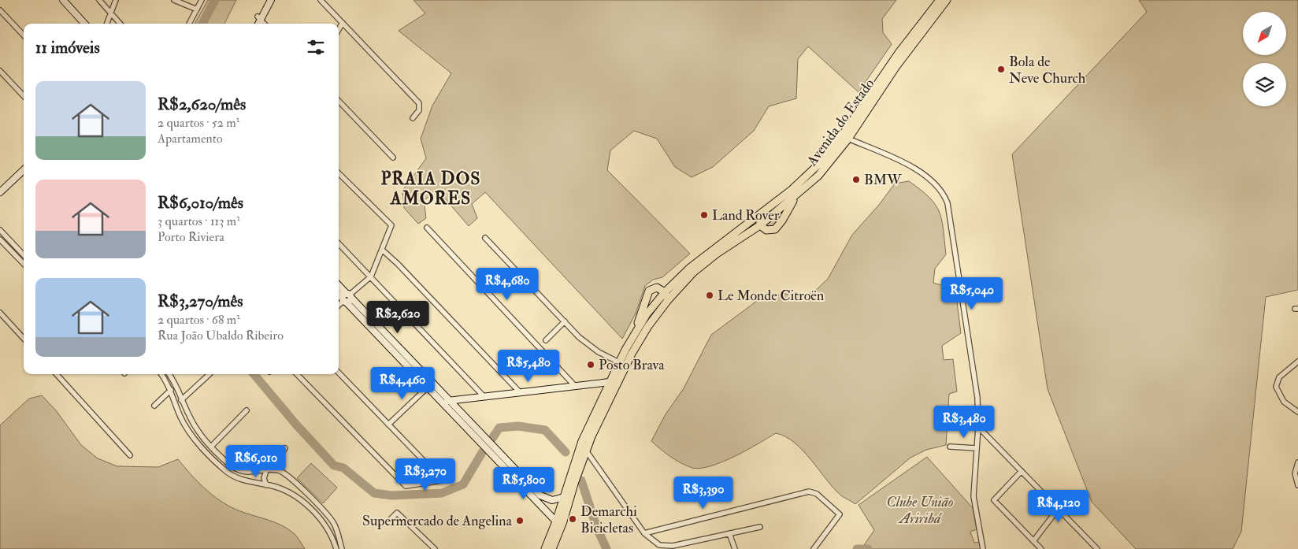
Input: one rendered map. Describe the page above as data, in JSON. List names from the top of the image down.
{
  "streets": {
    "main road": ["Avenida do Estado"]
  },
  "districts": ["PRAIA DOS AMORES"],
  "parks": ["Clube União Ariribá"],
  "places": [
    "Bola de Neve Church",
    "BMW",
    "Land Rover",
    "Le Monde Citroën",
    "Posto Brava",
    "Demarchi Bicicletas",
    "Supermercado de Angelina"
  ],
  "north": "bottom left",
  "page": {
    "heading": "11 imóveis",
    "list": [
      {
        "name": "R$2,620/mês",
        "note": "2 quartos · 52 m² · Apartamento"
      },
      {
        "name": "R$6,010/mês",
        "note": "3 quartos · 113 m² · Porto Riviera"
      },
      {
        "name": "R$3,270/mês",
        "note": "2 quartos · 68 m² · Rua João Ubaldo Ribeiro"
      }
    ],
    "price": [
      "R$4,680",
      "R$5,040",
      "R$2,620",
      "R$5,480",
      "R$4,460",
      "R$3,480",
      "R$6,010",
      "R$3,270",
      "R$5,800",
      "R$3,390",
      "R$4,120"
    ]
  }
}
